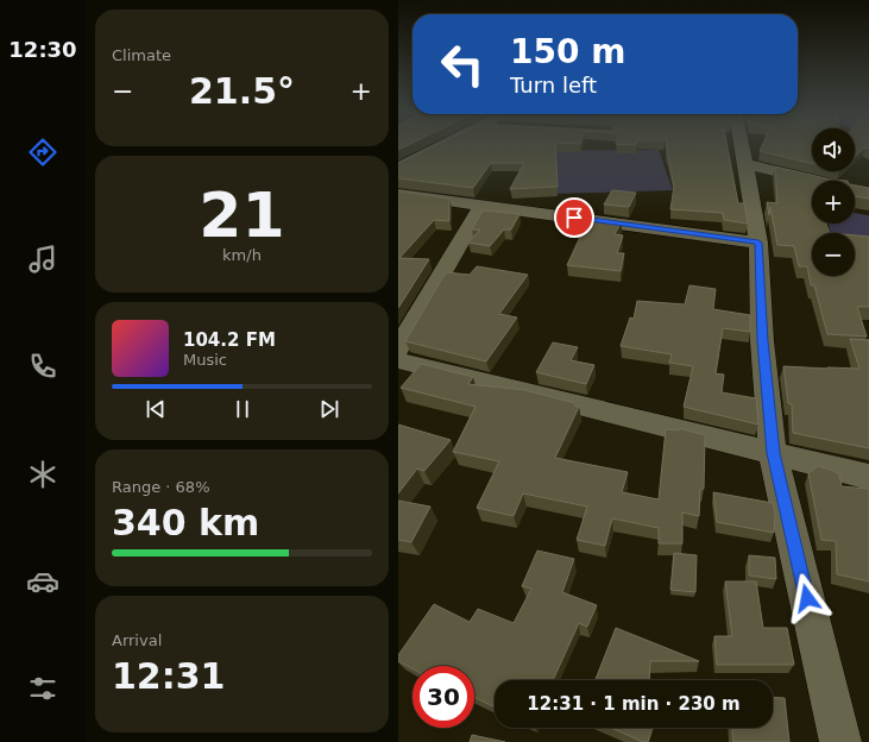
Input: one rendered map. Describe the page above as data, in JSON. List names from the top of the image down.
{
  "page": {
    "tabs": "12:30",
    "tile": [
      "Climate",
      ["21", "km/h"],
      ["Range · 68%", "340 km"],
      ["Arrival", "12:31"]
    ],
    "turn": ["150 m", "Turn left"],
    "heat": ["−", "21.5°", "+"],
    "map_buttons": ["+", "−"],
    "song": ["104.2 FM", "Music"],
    "limit": "30",
    "trip": "12:31 · 1 min · 230 m"
  }
}
